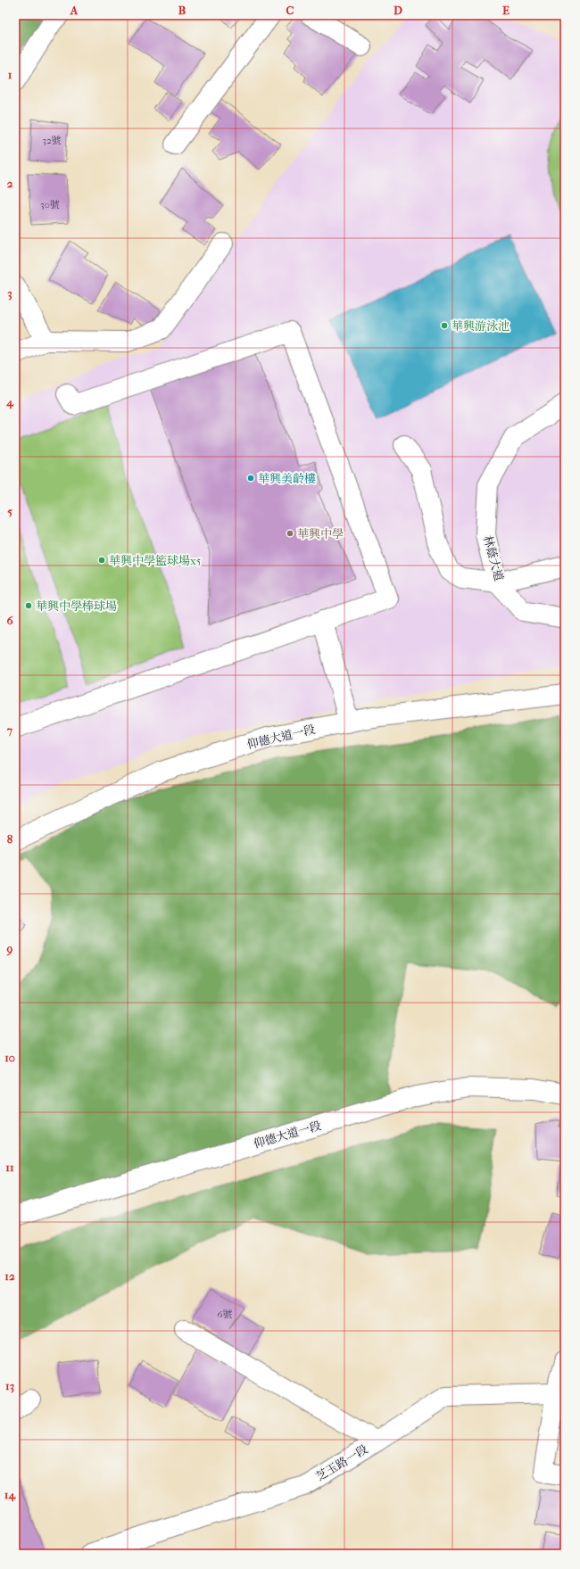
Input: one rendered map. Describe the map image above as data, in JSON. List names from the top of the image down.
{
  "streets": {
    "main road": ["林蔭大道", "仰德大道一段", "芝玉路一段"]
  },
  "places": [
    "華興游泳池",
    "華興美齡樓",
    "華興中學",
    "華興中學籃球場x5",
    "華興中學棒球場"
  ],
  "house_numbers": ["32號", "30號", "6號"],
  "grid": {
    "columns": [
      "A",
      "B",
      "C",
      "D",
      "E"
    ],
    "rows": [
      "1",
      "2",
      "3",
      "4",
      "5",
      "6",
      "7",
      "8",
      "9",
      "10",
      "11",
      "12",
      "13",
      "14"
    ]
  }
}
